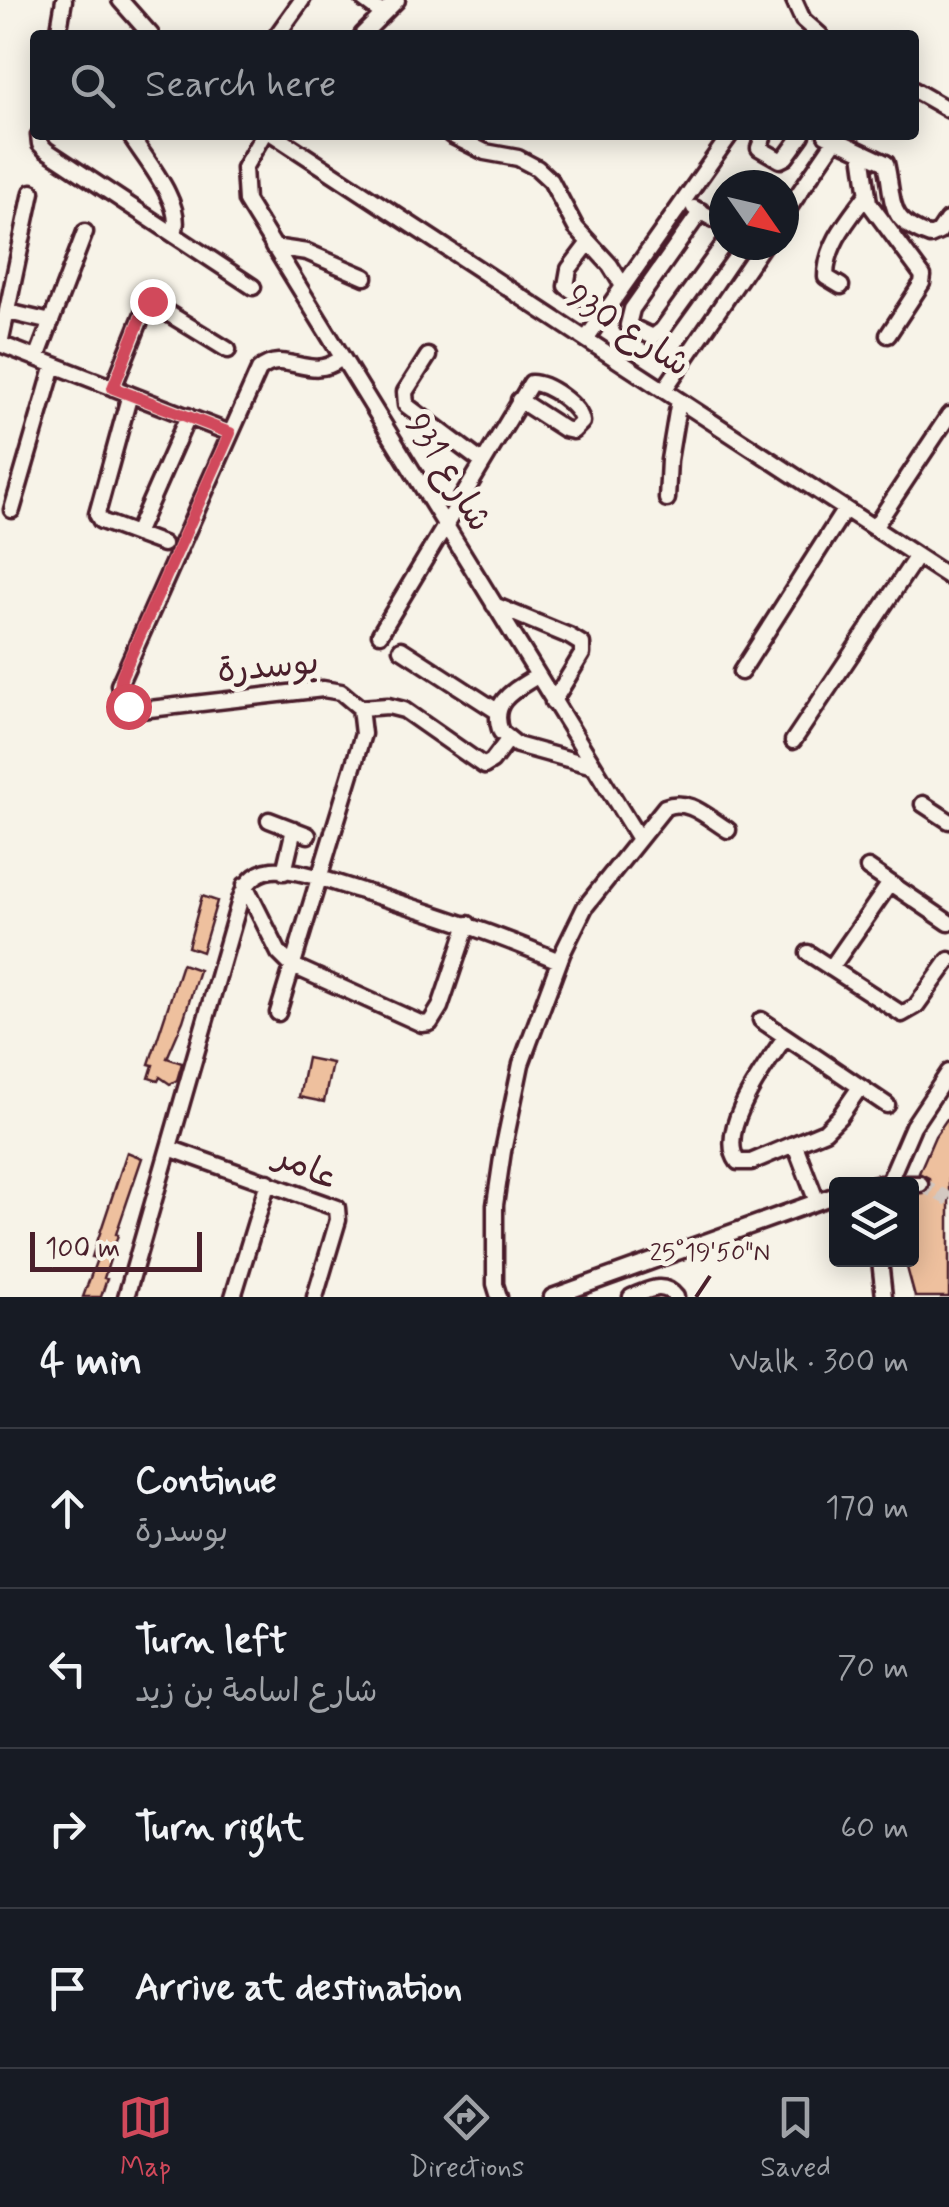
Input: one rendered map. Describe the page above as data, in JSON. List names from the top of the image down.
{
  "streets": {
    "street": [
      "شارع 930",
      "شارع 931",
      "بوسدرة",
      "عامر"
    ]
  },
  "crossings": [
    ["شارع 931", "بوسدرة"]
  ],
  "scale_bar": "100 m",
  "north": "bottom right",
  "page": {
    "search": "Search here",
    "scale": "100 m",
    "heading": ["4 min", "Walk · 300 m"],
    "list": [
      ["Continue", "بوسدرة", "170 m"],
      ["Turn left", "شارع اسامة بن زيد", "70 m"],
      ["Turn right", "60 m"],
      "Arrive at destination"
    ],
    "nav": ["Map", "Directions", "Saved"]
  },
  "coordinates": ["25°19'50\"N"]
}
